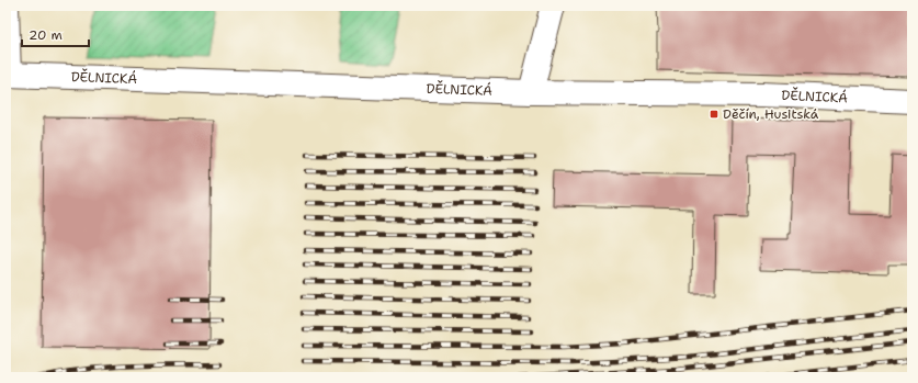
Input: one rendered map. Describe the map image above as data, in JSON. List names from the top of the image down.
{
  "streets": {
    "street": ["DĚLNICKÁ"]
  },
  "places": {
    "transit": ["Děčín, Husitská"]
  },
  "scale_bar": "20 m"
}
